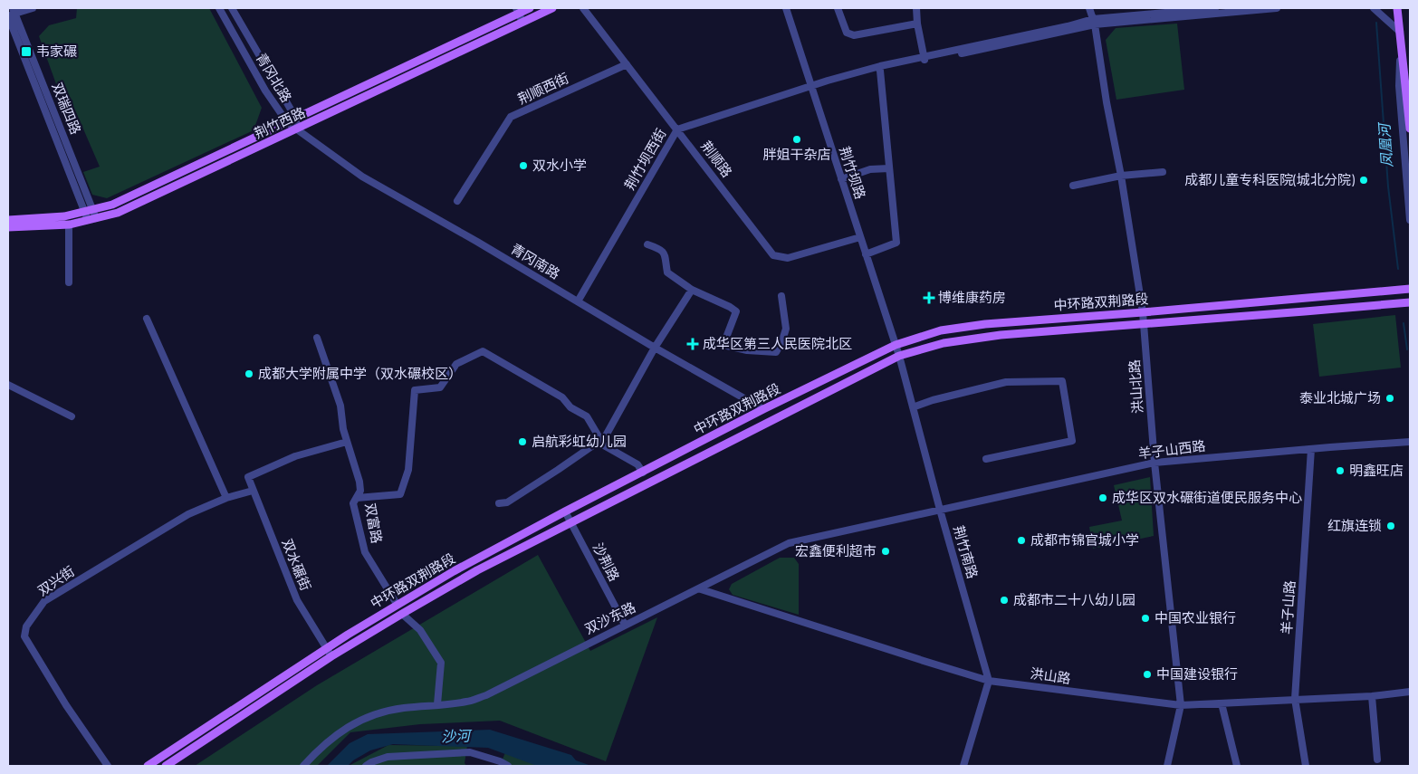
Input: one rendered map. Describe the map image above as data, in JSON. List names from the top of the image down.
{
  "streets": {
    "main road": ["荆竹西路", "中环路双荆路段"],
    "street": [
      "青冈北路",
      "荆顺西街",
      "双瑞四路",
      "荆竹坝西街",
      "荆顺路",
      "荆竹坝路",
      "青冈南路",
      "洪山北路",
      "羊子山西路",
      "双富路",
      "荆竹南路",
      "沙荆路",
      "双水碾街",
      "双兴街",
      "羊子山路",
      "双沙东路",
      "洪山路"
    ]
  },
  "crossings": [
    ["青冈北路", "荆竹西路"],
    ["青冈北路", "青冈南路"],
    ["荆顺西街", "荆顺路"],
    ["双瑞四路", "荆竹西路"],
    ["荆竹西路", "青冈南路"],
    ["荆竹坝西街", "荆顺路"],
    ["荆竹坝西街", "荆竹坝路"],
    ["荆竹坝西街", "青冈南路"],
    ["荆顺路", "荆竹坝路"],
    ["荆竹坝路", "中环路双荆路段"],
    ["荆竹坝路", "荆竹南路"],
    ["青冈南路", "中环路双荆路段"],
    ["中环路双荆路段", "洪山北路"],
    ["中环路双荆路段", "双富路"],
    ["中环路双荆路段", "荆竹南路"],
    ["中环路双荆路段", "沙荆路"],
    ["中环路双荆路段", "双水碾街"],
    ["洪山北路", "羊子山西路"],
    ["洪山北路", "洪山路"],
    ["羊子山西路", "荆竹南路"],
    ["羊子山西路", "羊子山路"],
    ["羊子山西路", "双沙东路"],
    ["双富路", "双水碾街"],
    ["荆竹南路", "双沙东路"],
    ["荆竹南路", "洪山路"],
    ["沙荆路", "双沙东路"],
    ["双水碾街", "双兴街"],
    ["羊子山路", "洪山路"],
    ["双沙东路", "洪山路"]
  ],
  "water": ["凤凰河", "沙河"],
  "places": {
    "transit": ["韦家碾"],
    "other": [
      "胖姐干杂店",
      "双水小学",
      "成都儿童专科医院(城北分院)",
      "成都大学附属中学（双水碾校区）",
      "泰业北城广场",
      "启航彩虹幼儿园",
      "明鑫旺店",
      "成华区双水碾街道便民服务中心",
      "红旗连锁",
      "成都市锦官城小学",
      "宏鑫便利超市",
      "成都市二十八幼儿园",
      "中国农业银行",
      "中国建设银行"
    ],
    "health": ["博维康药房", "成华区第三人民医院北区"]
  }
}
